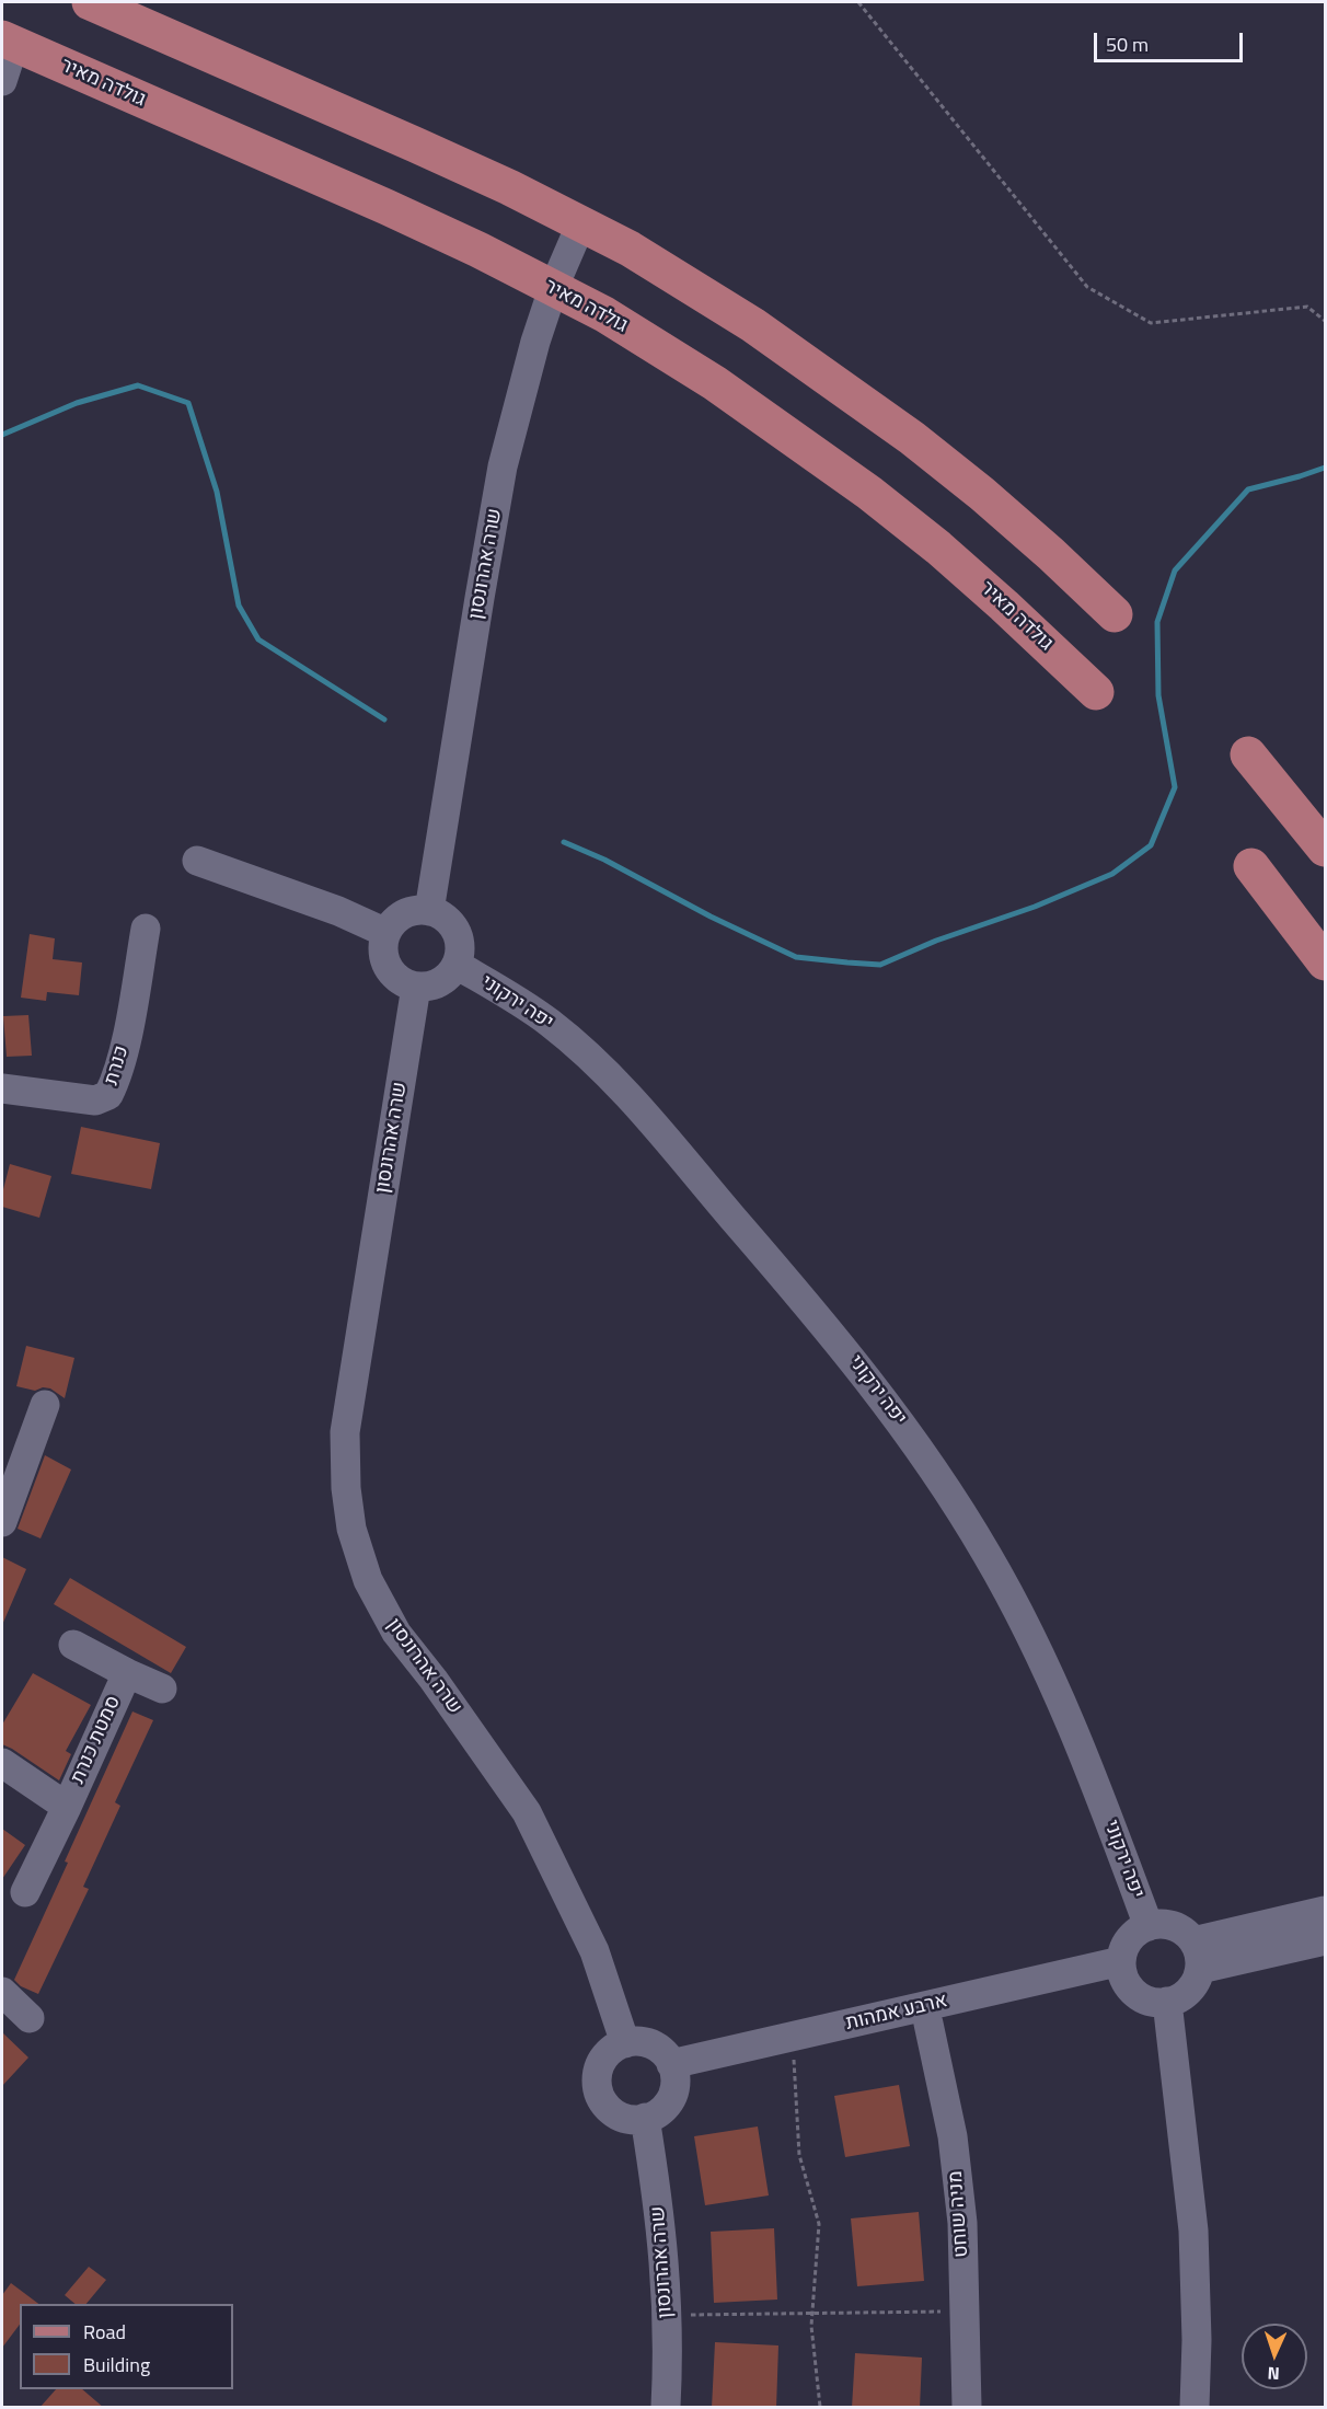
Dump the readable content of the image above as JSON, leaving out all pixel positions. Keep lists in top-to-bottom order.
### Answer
{
  "streets": {
    "main road": ["גולדה מאיר"],
    "street": [
      "שרה אהרונסון",
      "יפה ירקוני",
      "כנרת",
      "סמטת כנרת",
      "ארבע אמהות",
      "מניה שוחט"
    ]
  },
  "crossings": [
    ["גולדה מאיר", "שרה אהרונסון"],
    ["שרה אהרונסון", "יפה ירקוני"],
    ["שרה אהרונסון", "ארבע אמהות"],
    ["יפה ירקוני", "ארבע אמהות"],
    ["ארבע אמהות", "מניה שוחט"]
  ],
  "legend": ["Road", "Building"],
  "scale_bar": "50 m",
  "north": "bottom"
}
